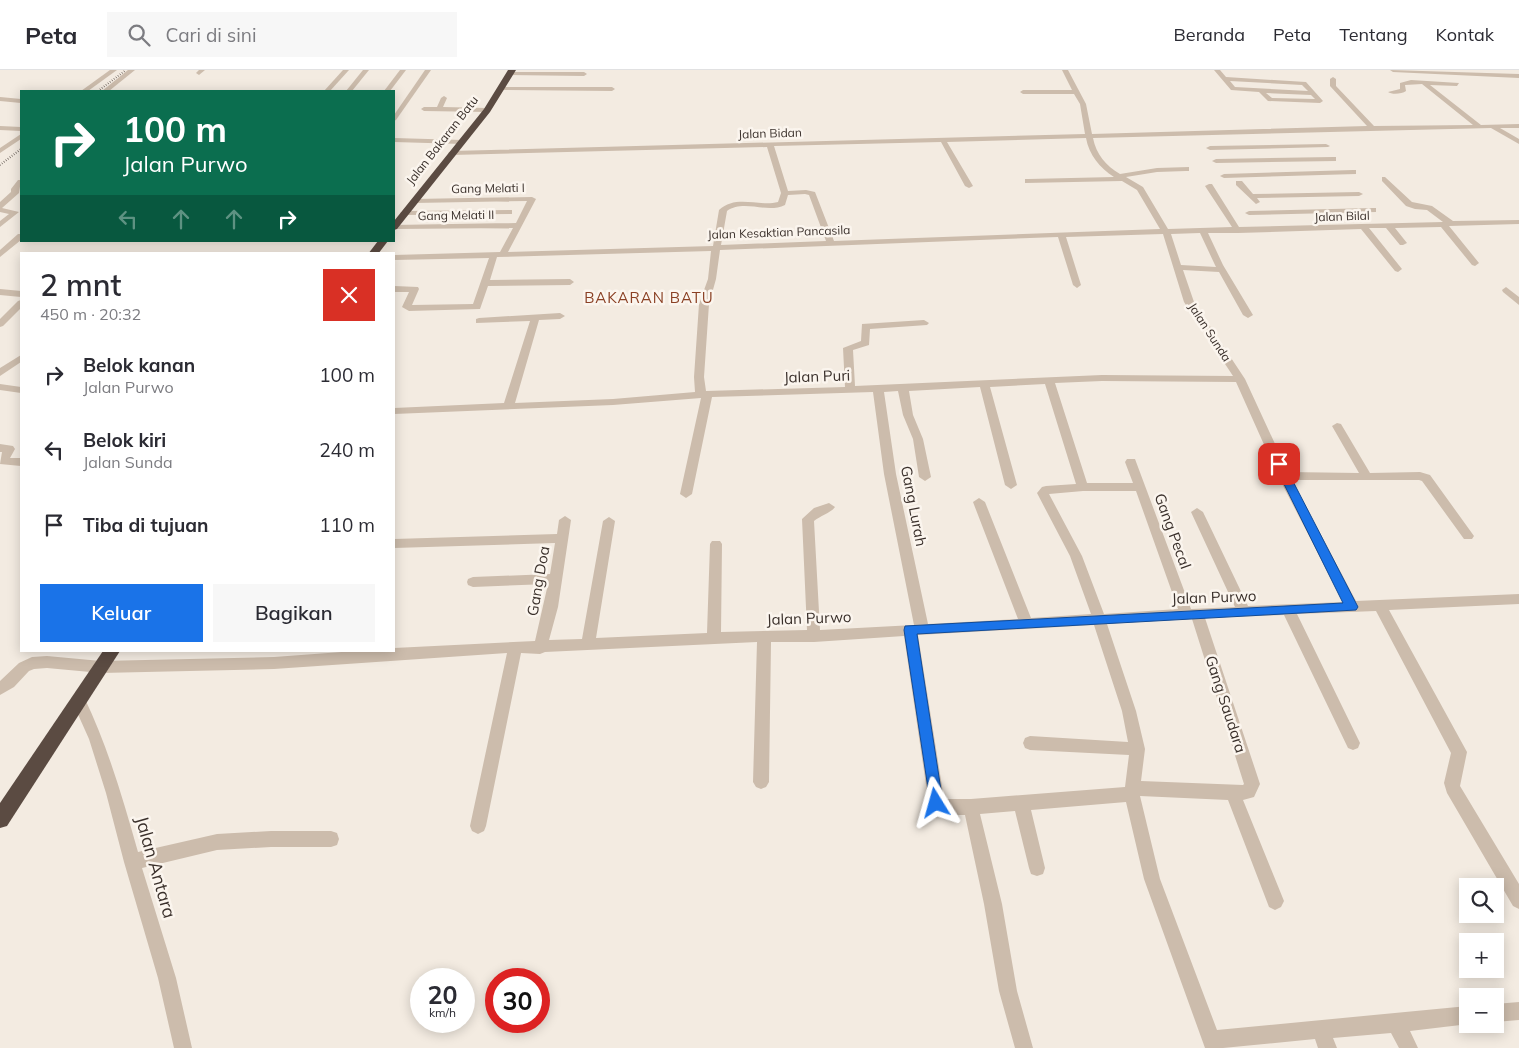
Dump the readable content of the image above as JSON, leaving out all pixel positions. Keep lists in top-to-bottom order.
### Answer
{
  "streets": {
    "highway": ["Jalan Bakaran Batu"],
    "street": [
      "Jalan Bidan",
      "Gang Melati I",
      "Gang Melati II",
      "Jalan Bilal",
      "Jalan Kesaktian Pancasila",
      "Jalan Sunda",
      "Jalan Puri",
      "Gang Lurah",
      "Gang Pecal",
      "Gang Doa",
      "Jalan Purwo",
      "Gang Saudara",
      "Jalan Antara"
    ]
  },
  "crossings": [
    ["Jalan Bidan", "Jalan Bakaran Batu"],
    ["Jalan Bidan", "Jalan Sunda"],
    ["Jalan Bakaran Batu", "Gang Melati I"],
    ["Jalan Bakaran Batu", "Gang Melati II"],
    ["Gang Melati I", "Gang Melati II"],
    ["Jalan Bilal", "Jalan Kesaktian Pancasila"],
    ["Jalan Bilal", "Jalan Sunda"],
    ["Jalan Kesaktian Pancasila", "Jalan Sunda"],
    ["Jalan Sunda", "Jalan Puri"],
    ["Jalan Sunda", "Jalan Purwo"],
    ["Jalan Puri", "Gang Lurah"],
    ["Gang Lurah", "Jalan Purwo"],
    ["Gang Pecal", "Jalan Purwo"],
    ["Gang Pecal", "Gang Saudara"],
    ["Gang Doa", "Jalan Purwo"],
    ["Jalan Purwo", "Gang Saudara"]
  ],
  "districts": ["BAKARAN BATU"],
  "page": {
    "header": "Peta",
    "search": "Cari di sini",
    "nav": [
      "Beranda",
      "Peta",
      "Tentang",
      "Kontak"
    ],
    "turn": ["100 m", "Jalan Purwo"],
    "heading": ["2 mnt", "450 m · 20:32"],
    "list": [
      {
        "name": "Belok kanan",
        "note": "Jalan Purwo",
        "value": "100 m"
      },
      {
        "name": "Belok kiri",
        "note": "Jalan Sunda",
        "value": "240 m"
      },
      {
        "name": "Tiba di tujuan",
        "value": "110 m"
      }
    ],
    "buttons": ["Keluar", "Bagikan"],
    "map_buttons": ["+", "−"],
    "speed": "20 km/h",
    "limit": "30"
  }
}
